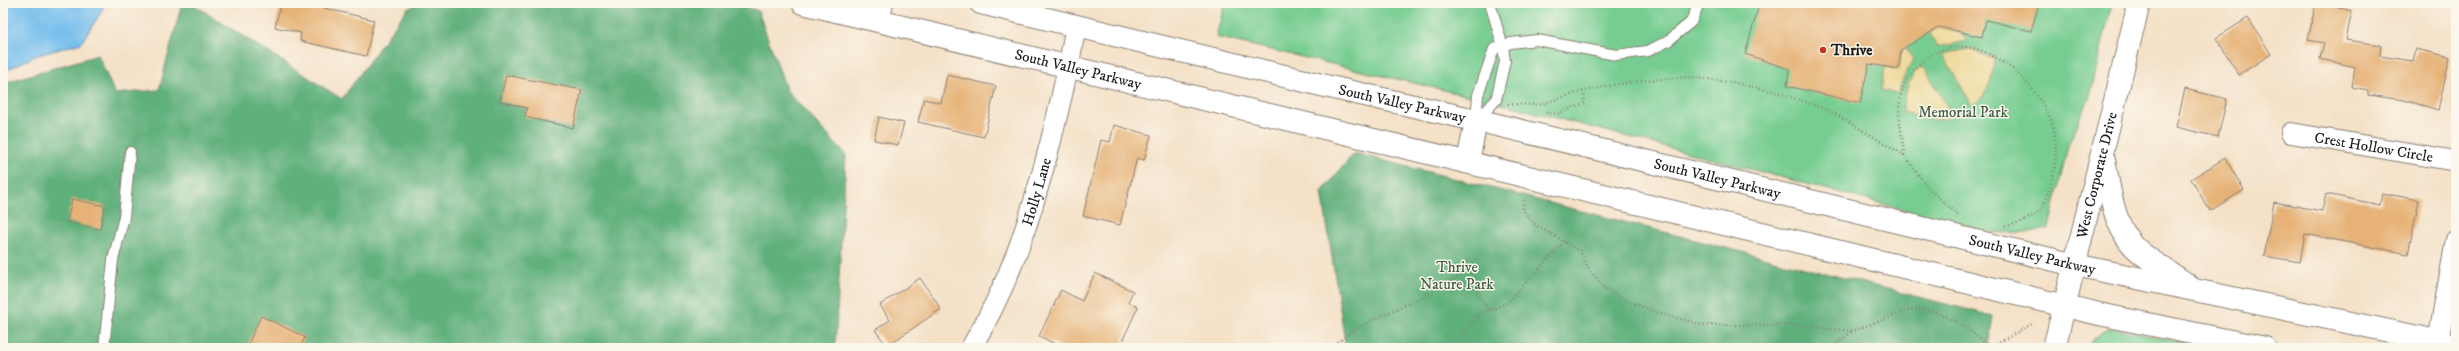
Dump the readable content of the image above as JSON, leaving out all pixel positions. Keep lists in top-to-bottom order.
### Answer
{
  "streets": {
    "main road": ["South Valley Parkway", "West Corporate Drive"],
    "street": ["Crest Hollow Circle", "Holly Lane"]
  },
  "crossings": [
    ["South Valley Parkway", "West Corporate Drive"],
    ["South Valley Parkway", "Holly Lane"]
  ],
  "parks": ["Memorial Park", "Thrive Nature Park"],
  "places": ["Thrive"]
}
